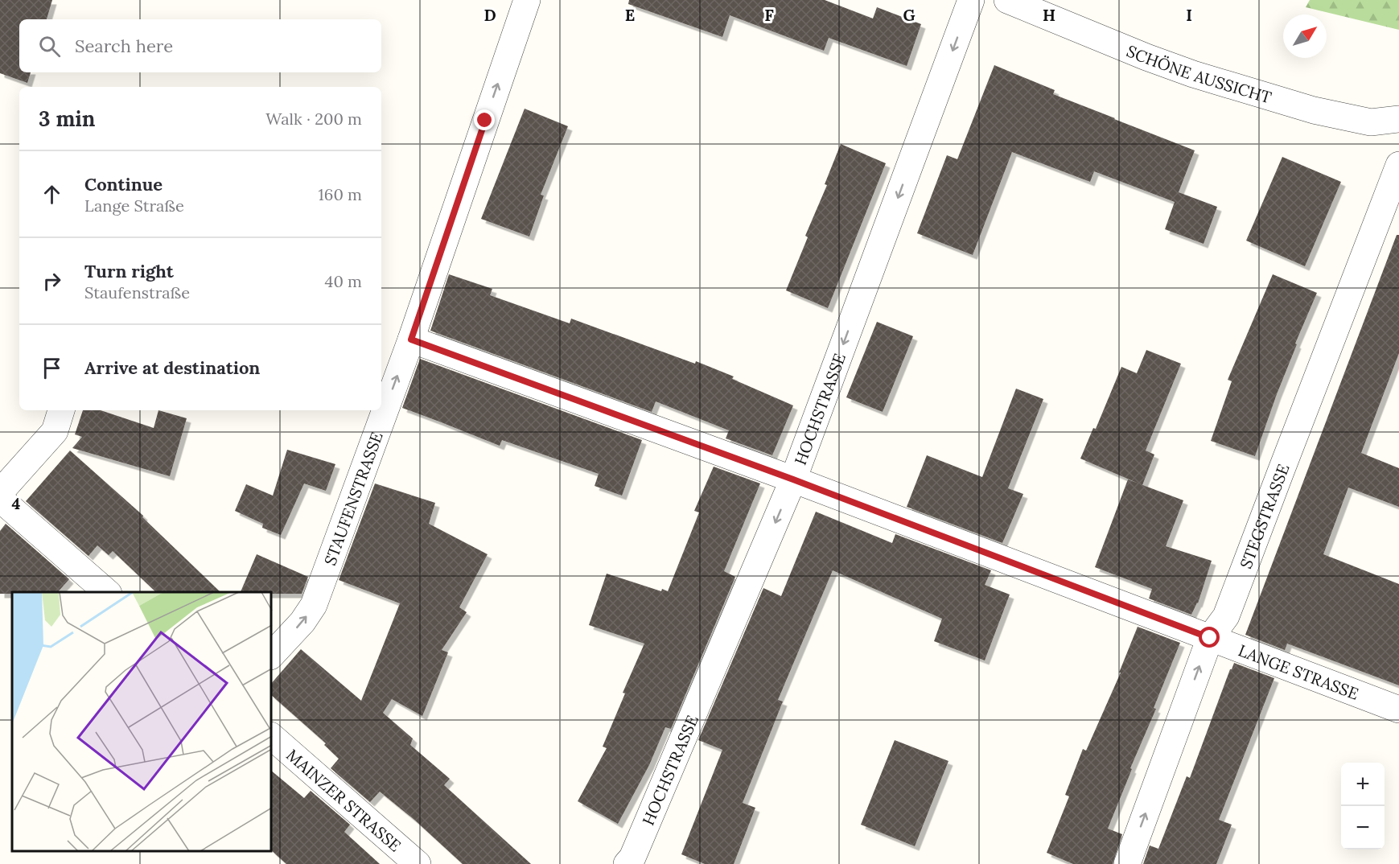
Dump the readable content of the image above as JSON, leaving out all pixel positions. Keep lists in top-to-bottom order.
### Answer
{
  "streets": {
    "street": [
      "SCHÖNE AUSSICHT",
      "HOCHSTRASSE",
      "STAUFENSTRASSE",
      "STEGSTRASSE",
      "LANGE STRASSE",
      "MAINZER STRASSE"
    ]
  },
  "crossings": [
    ["HOCHSTRASSE", "LANGE STRASSE"],
    ["STAUFENSTRASSE", "LANGE STRASSE"],
    ["STEGSTRASSE", "LANGE STRASSE"]
  ],
  "one_way": ["HOCHSTRASSE", "STAUFENSTRASSE"],
  "north": "top right",
  "page": {
    "search": "Search here",
    "heading": ["3 min", "Walk · 200 m"],
    "list": [
      ["Continue", "Lange Straße", "160 m"],
      ["Turn right", "Staufenstraße", "40 m"],
      "Arrive at destination"
    ],
    "map_buttons": ["+", "−"]
  },
  "grid": {
    "columns": [
      "D",
      "E",
      "F",
      "G",
      "H",
      "I"
    ],
    "rows": ["4"]
  }
}
